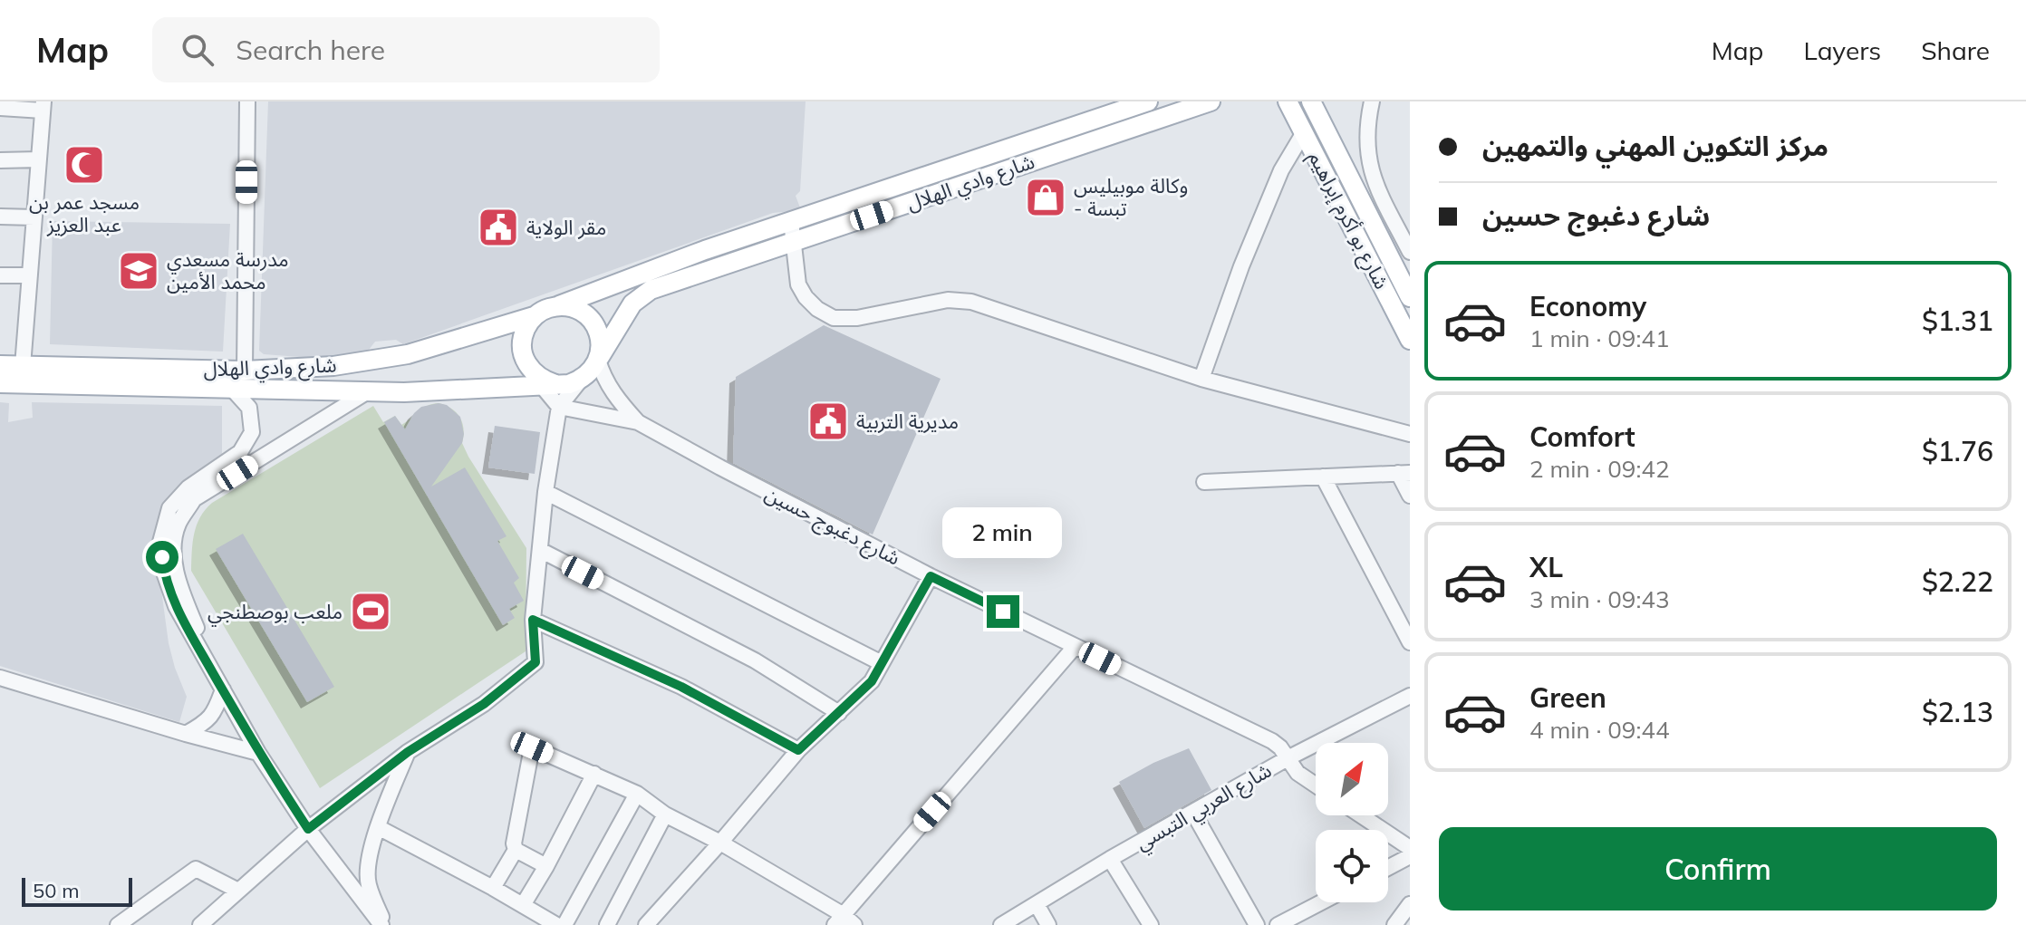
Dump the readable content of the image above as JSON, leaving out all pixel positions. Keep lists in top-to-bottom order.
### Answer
{
  "streets": {
    "main road": ["شارع وادي الهلال", "شارع بو أكرم إبراهيم"],
    "street": ["شارع دغبوج حسين", "شارع العربي التبسي"]
  },
  "crossings": [
    ["شارع دغبوج حسين", "شارع العربي التبسي"]
  ],
  "places": {
    "mosque": ["مسجد عمر بن عبد العزيز"],
    "shop": ["وكالة موبيليس - تبسة"],
    "public building": ["مقر الولاية", "مديرية التربية"],
    "school or university": ["مدرسة مسعدي محمد الأمين"],
    "sports": ["ملعب بوصطنجي"]
  },
  "scale_bar": "50 m",
  "north": "top right",
  "page": {
    "header": "Map",
    "search": "Search here",
    "nav": ["Map", "Layers", "Share"],
    "banner": ["مركز التكوين المهني والتمهين", "شارع دغبوج حسين"],
    "list": [
      {
        "name": "Economy",
        "note": "1 min · 09:41",
        "value": "$1.31"
      },
      {
        "name": "Comfort",
        "note": "2 min · 09:42",
        "value": "$1.76"
      },
      {
        "name": "XL",
        "note": "3 min · 09:43",
        "value": "$2.22"
      },
      {
        "name": "Green",
        "note": "4 min · 09:44",
        "value": "$2.13"
      }
    ],
    "bubble": "2 min",
    "buttons": "Confirm",
    "scale": "50 m"
  }
}
